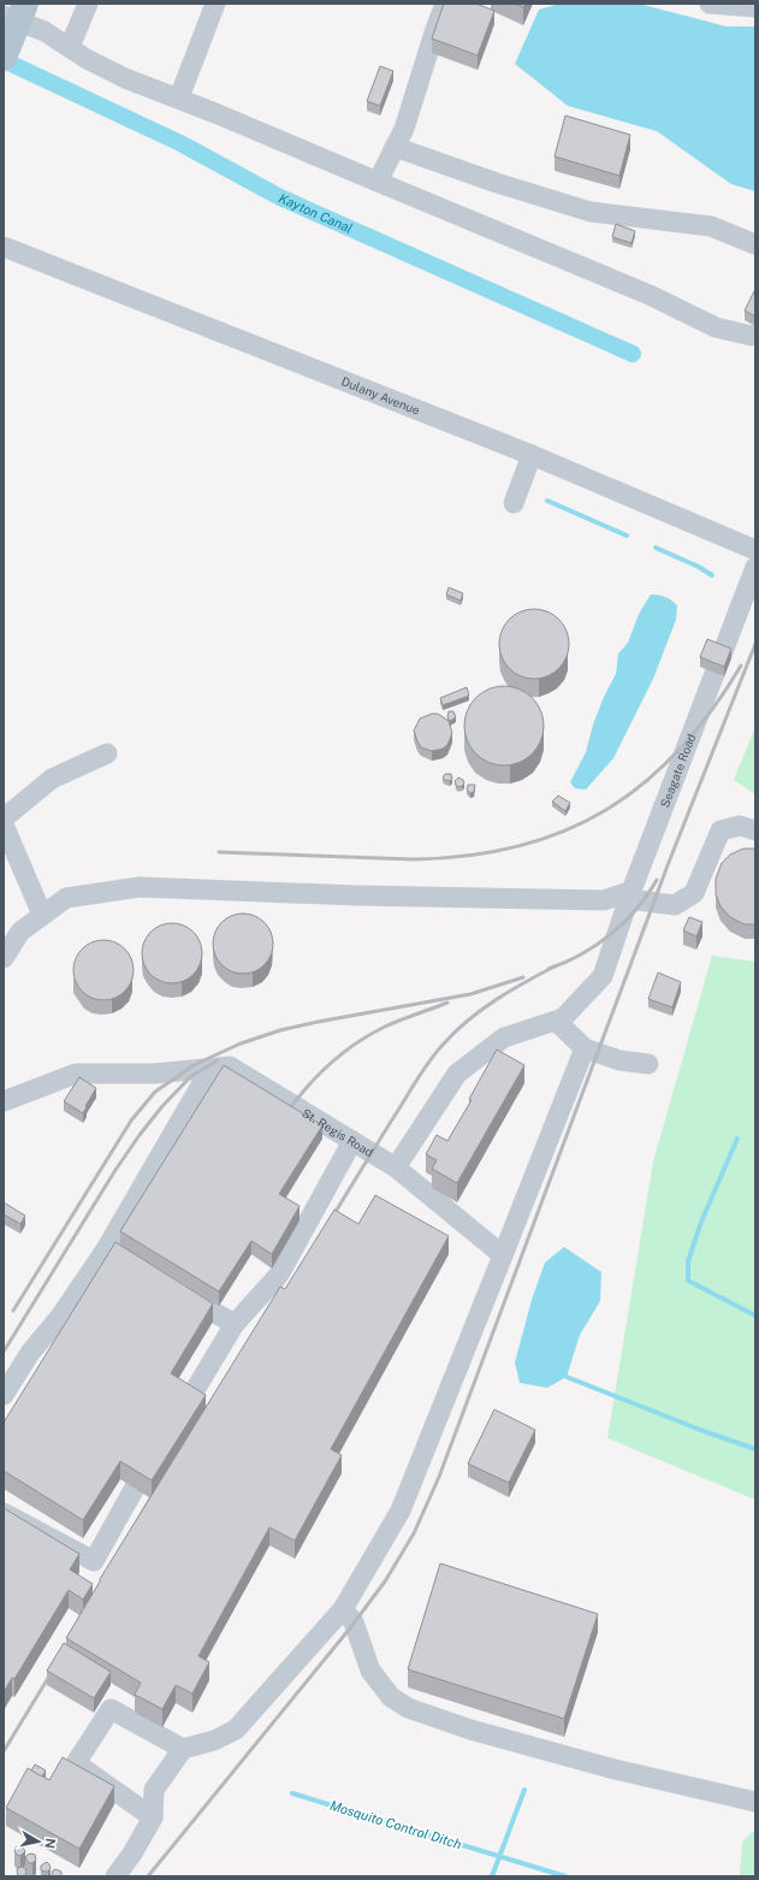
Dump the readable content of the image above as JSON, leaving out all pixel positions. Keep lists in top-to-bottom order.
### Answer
{
  "streets": {
    "street": ["Dulany Avenue", "Seagate Road", "St. Regis Road"]
  },
  "water": ["Kayton Canal", "Mosquito Control Ditch"],
  "north": "right"
}
